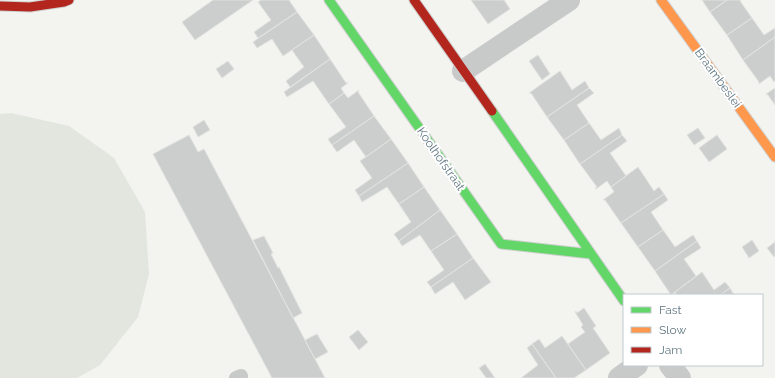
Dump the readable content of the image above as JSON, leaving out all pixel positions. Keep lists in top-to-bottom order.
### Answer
{
  "streets": {
    "street": ["Braambeslei", "Koolhofstraat"]
  },
  "legend": ["Fast", "Slow", "Jam"]
}
